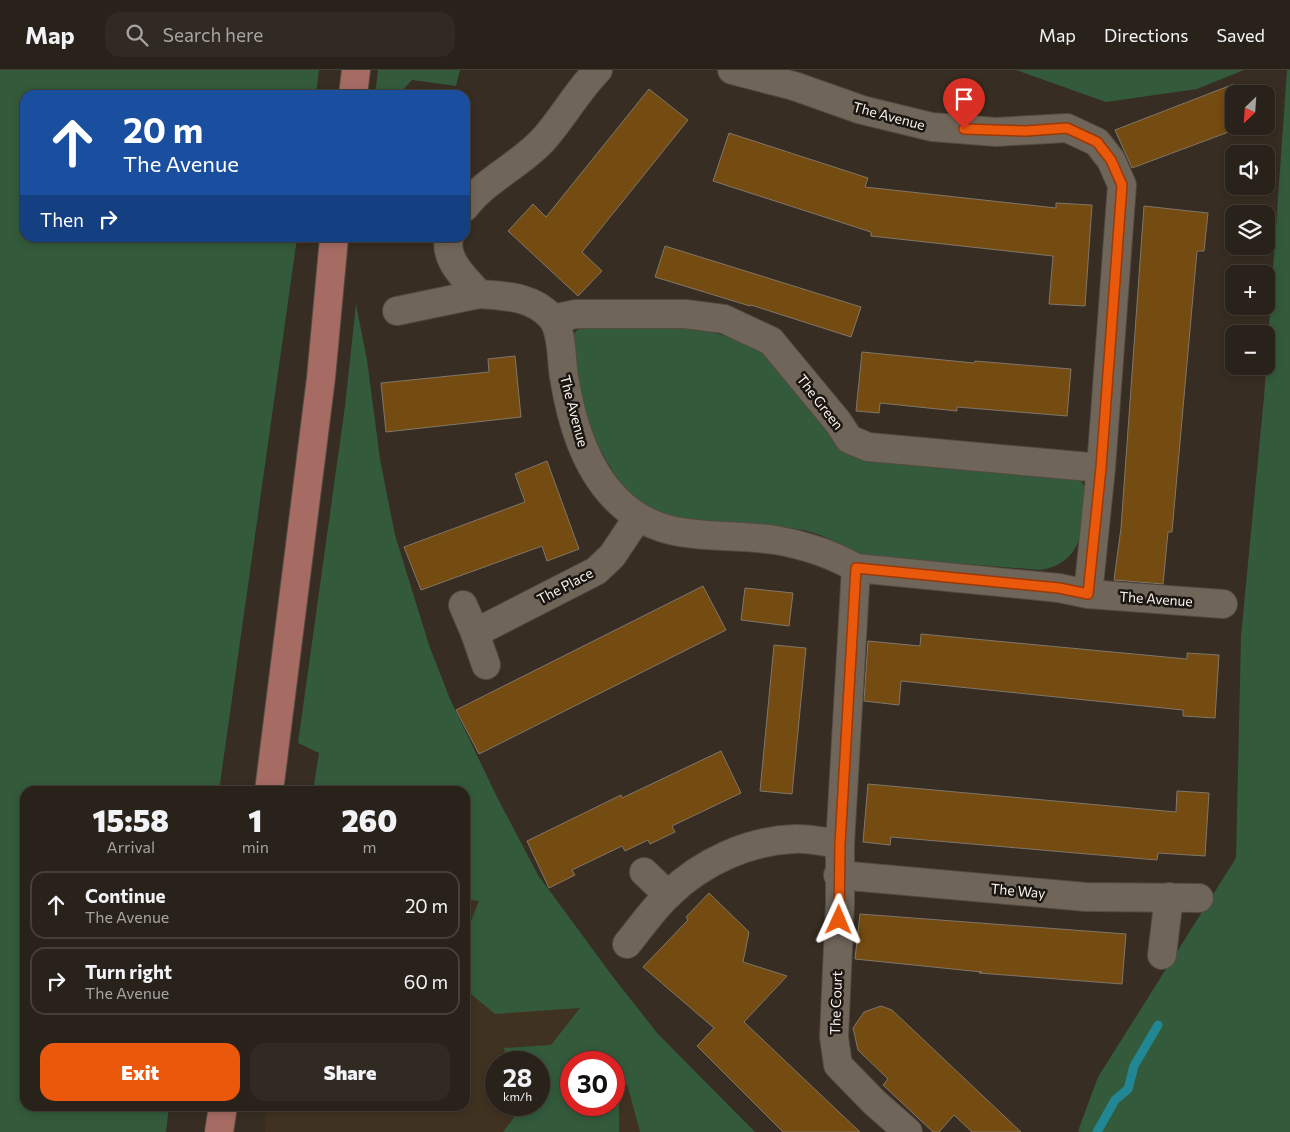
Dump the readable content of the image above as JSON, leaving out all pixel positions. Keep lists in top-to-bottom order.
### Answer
{
  "streets": {
    "street": [
      "The Avenue",
      "The Green",
      "The Place",
      "The Way",
      "The Court"
    ]
  },
  "crossings": [
    ["The Avenue", "The Green"],
    ["The Avenue", "The Place"],
    ["The Way", "The Court"]
  ],
  "north": "bottom left",
  "page": {
    "header": "Map",
    "search": "Search here",
    "nav": ["Map", "Directions", "Saved"],
    "map_buttons": ["+", "−"],
    "turn": ["20 m", "The Avenue"],
    "then": "Then",
    "eta": [
      "15:58",
      "Arrival",
      "1",
      "min",
      "260",
      "m"
    ],
    "list": [
      {
        "name": "Continue",
        "note": "The Avenue",
        "value": "20 m"
      },
      {
        "name": "Turn right",
        "note": "The Avenue",
        "value": "60 m"
      }
    ],
    "buttons": ["Exit", "Share"],
    "speed": "28 km/h",
    "limit": "30"
  }
}
